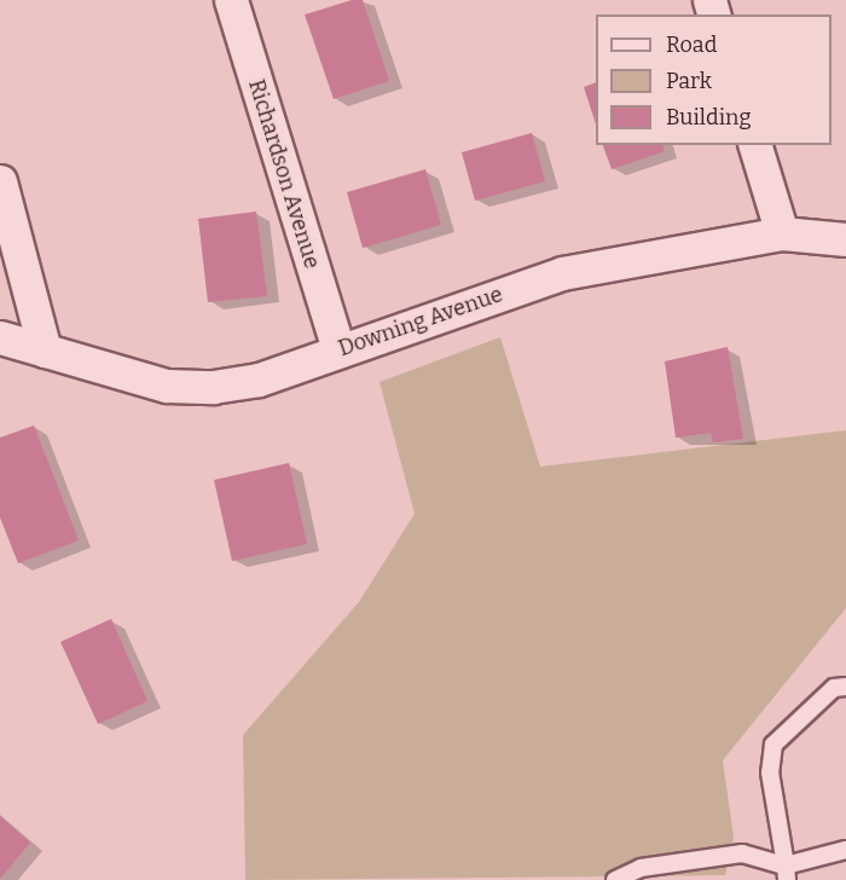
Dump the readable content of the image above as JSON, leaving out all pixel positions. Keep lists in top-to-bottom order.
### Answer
{
  "streets": {
    "street": ["Richardson Avenue", "Downing Avenue"]
  },
  "crossings": [
    ["Richardson Avenue", "Downing Avenue"]
  ],
  "legend": ["Road", "Park", "Building"]
}
